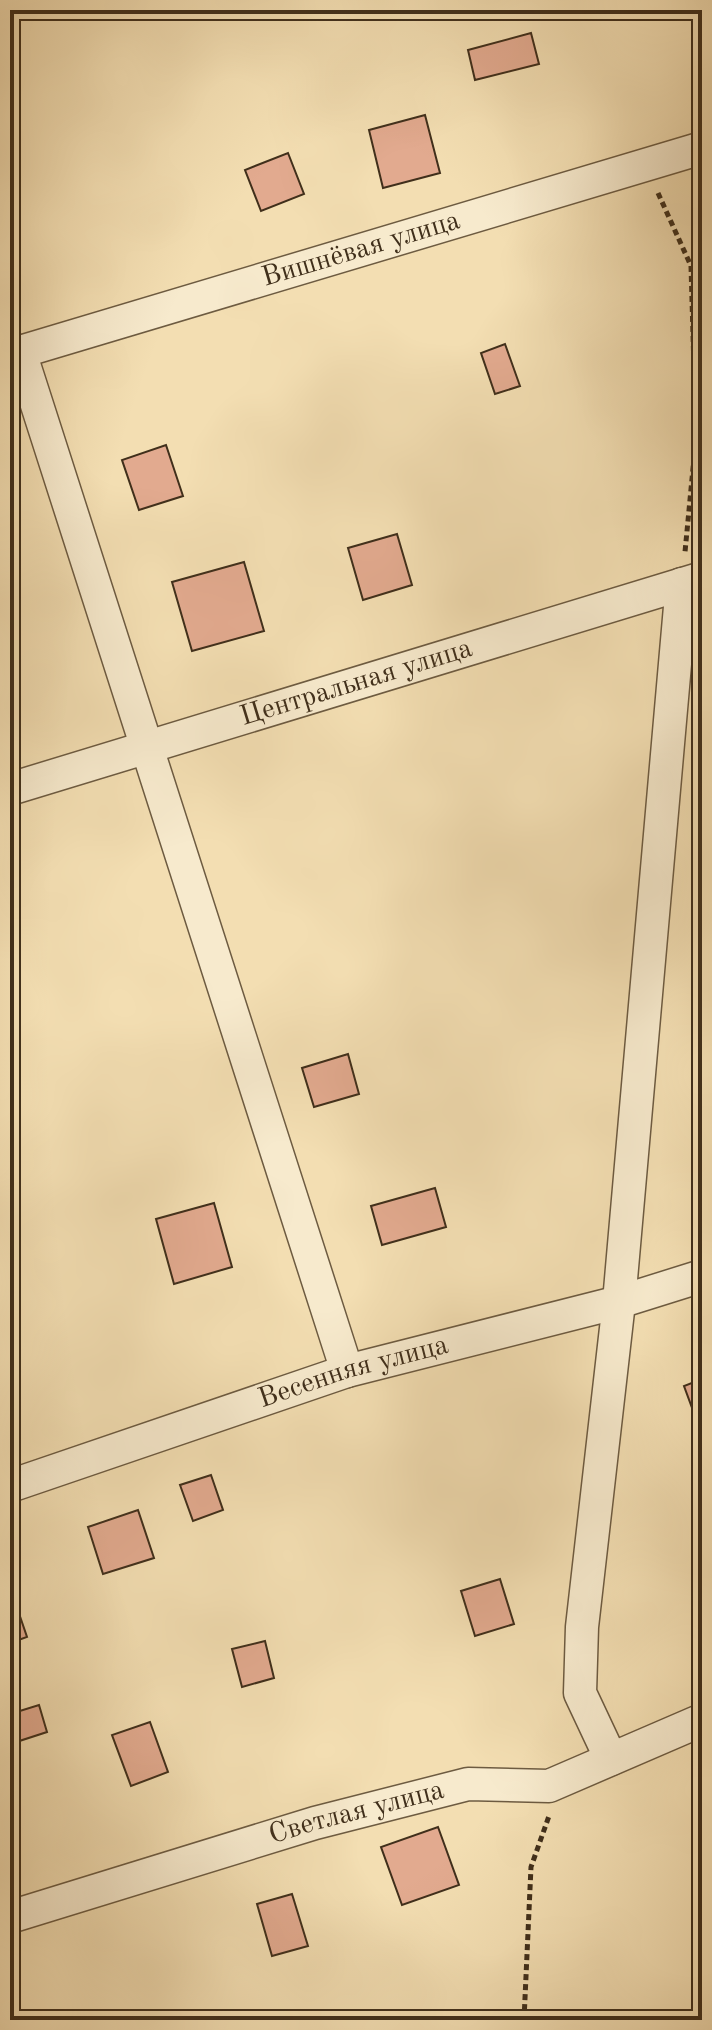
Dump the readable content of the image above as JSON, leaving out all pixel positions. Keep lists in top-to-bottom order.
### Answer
{
  "streets": {
    "street": [
      "Вишнёвая улица",
      "Центральная улица",
      "Весенняя улица",
      "Светлая улица"
    ]
  }
}
